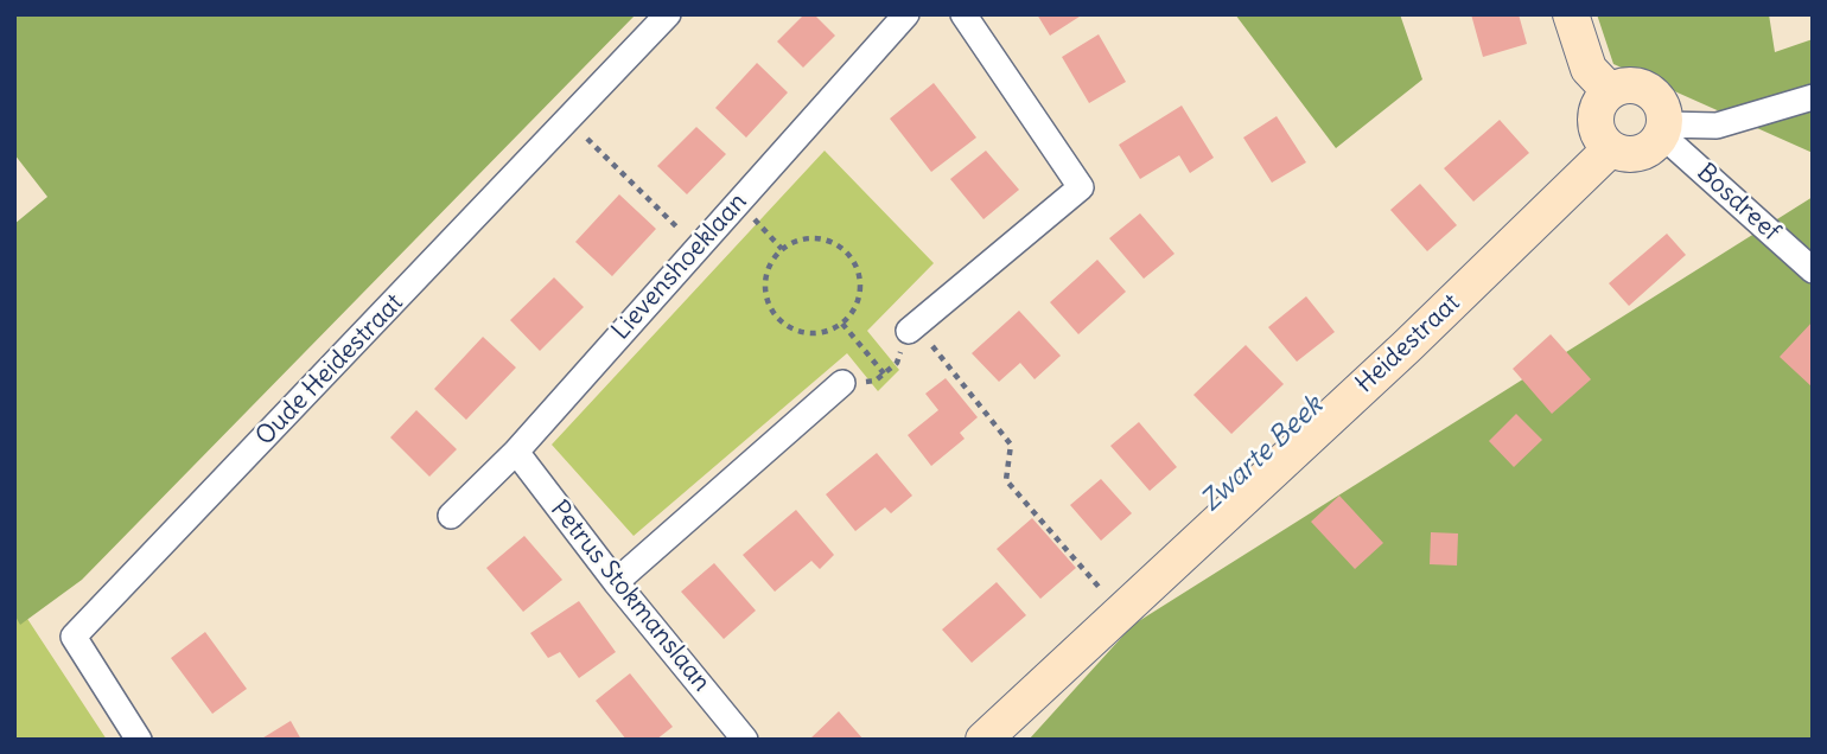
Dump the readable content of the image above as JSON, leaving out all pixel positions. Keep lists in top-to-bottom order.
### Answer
{
  "streets": {
    "street": [
      "Bosdreef",
      "Lievenshoeklaan",
      "Heidestraat",
      "Oude Heidestraat",
      "Petrus Stokmanslaan"
    ]
  },
  "crossings": [
    ["Bosdreef", "Heidestraat"],
    ["Lievenshoeklaan", "Petrus Stokmanslaan"]
  ],
  "water": ["Zwarte Beek"]
}
